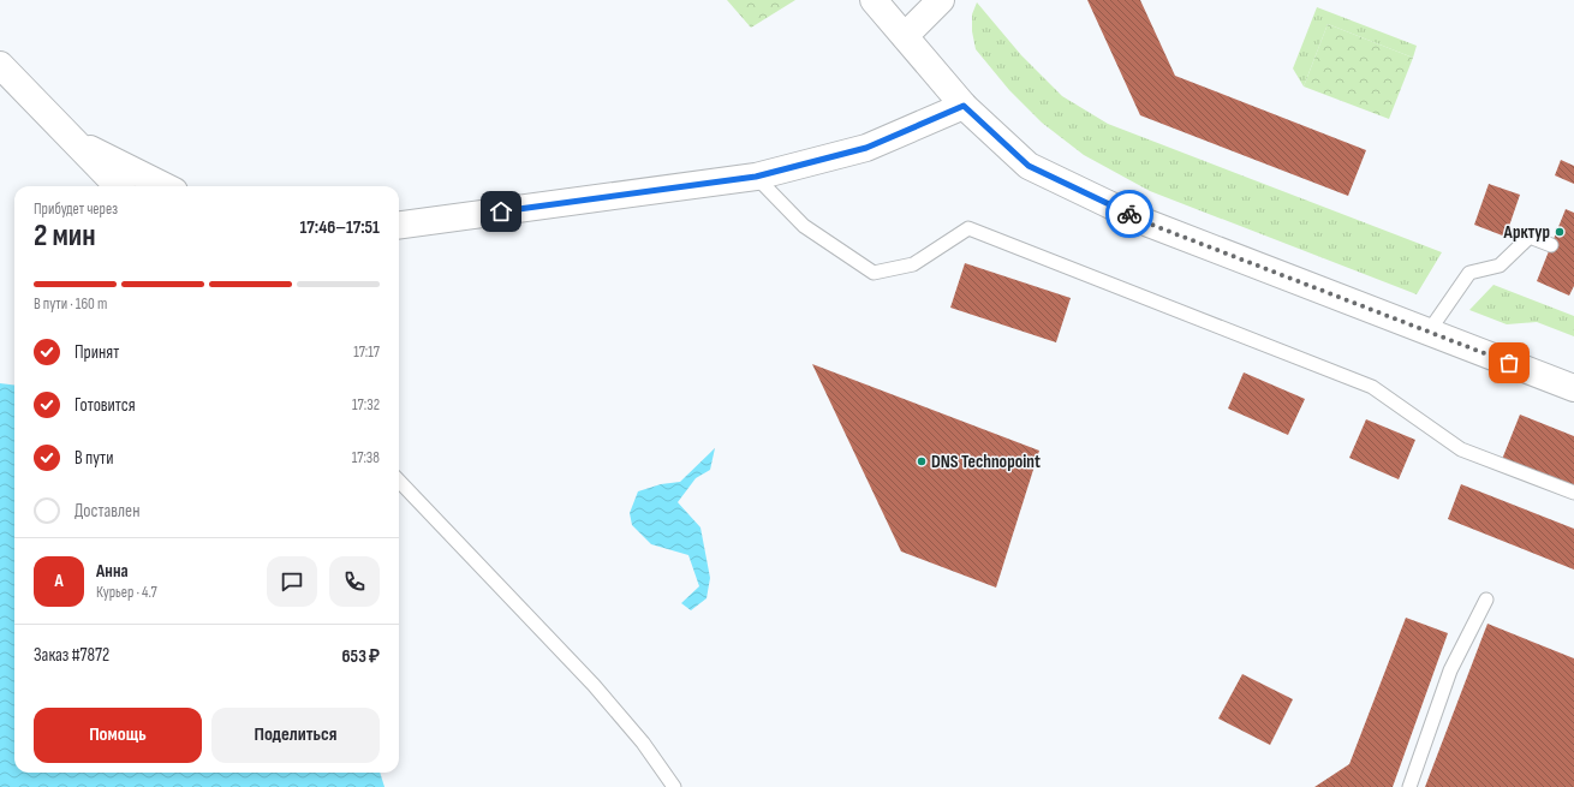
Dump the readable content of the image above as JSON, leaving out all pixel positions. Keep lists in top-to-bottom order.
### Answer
{
  "places": ["Арктур", "DNS Technopoint"],
  "page": {
    "heading": ["2 мин", "Прибудет через", "17:46–17:51"],
    "panel": [
      "Анна",
      "Курьер · 4.7",
      "Заказ #7872",
      "653 ₽"
    ],
    "bar": "В пути · 160 m",
    "list": [
      ["Принят", "17:17"],
      ["Готовится", "17:32"],
      ["В пути", "17:38"],
      "Доставлен"
    ],
    "round": "А",
    "buttons": ["Помощь", "Поделиться"]
  }
}
